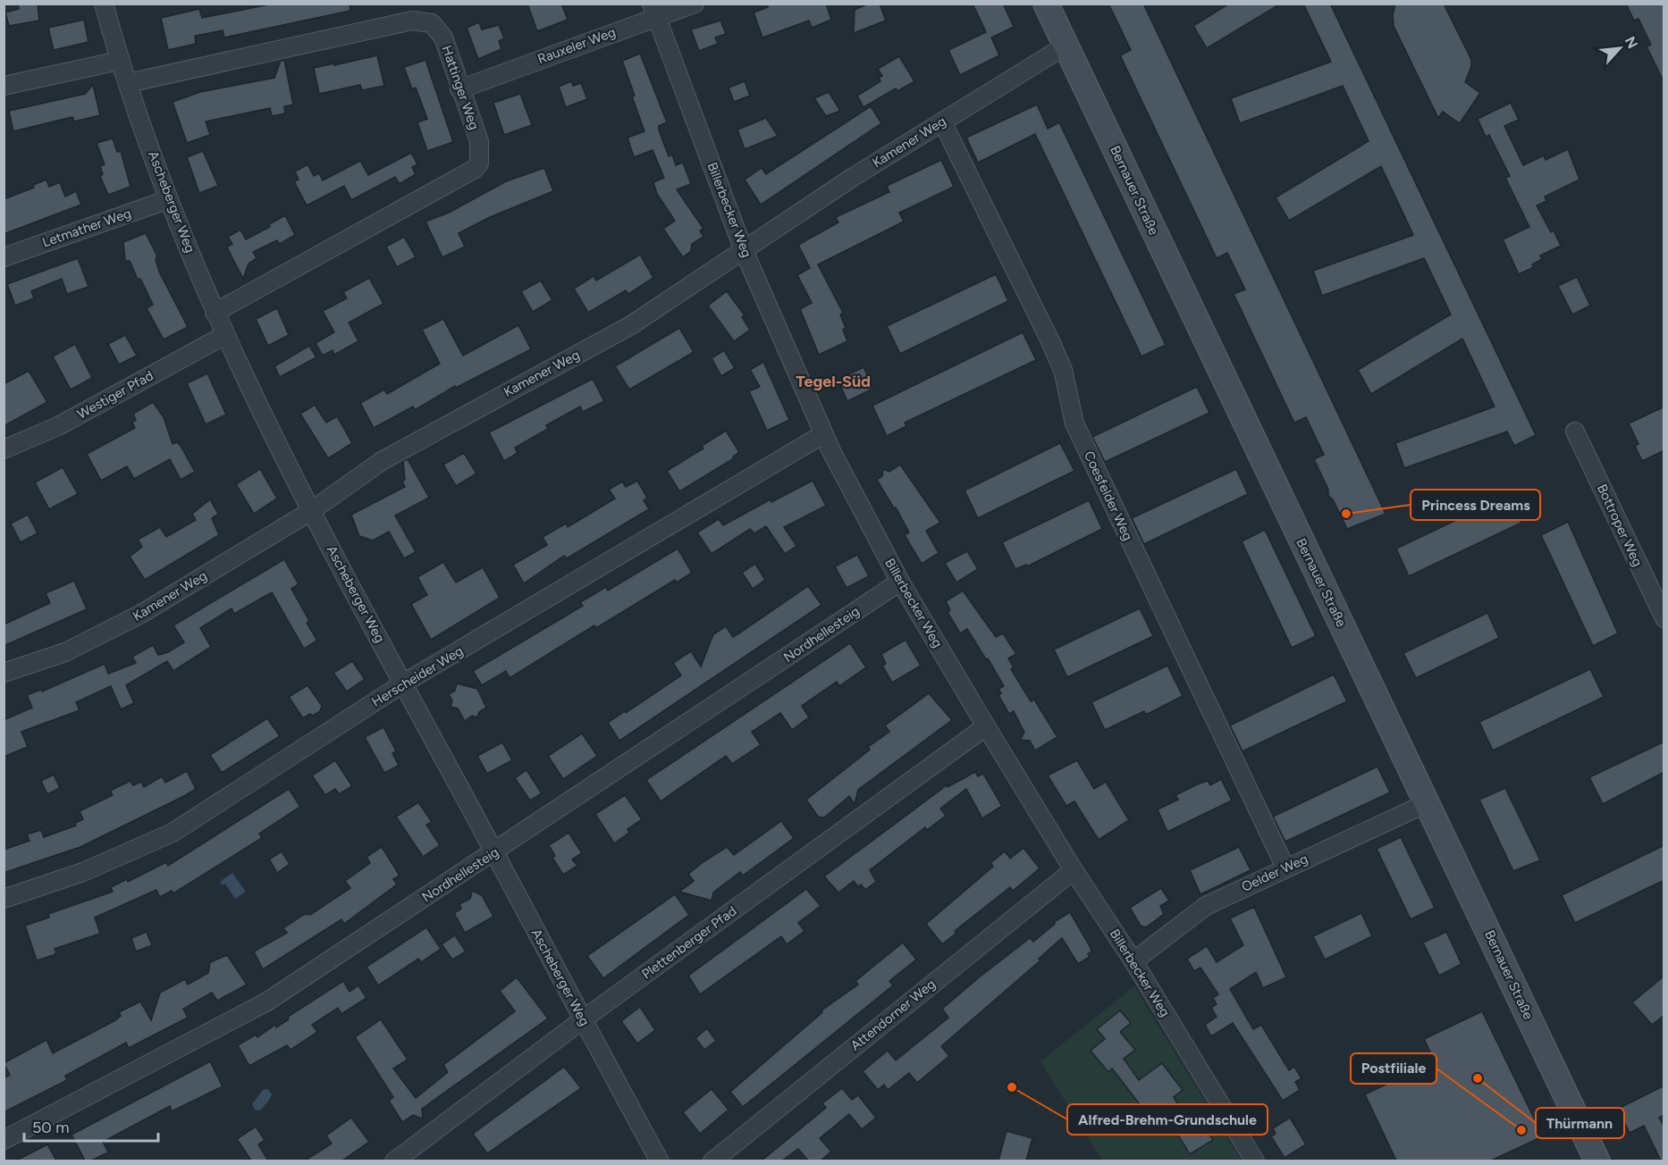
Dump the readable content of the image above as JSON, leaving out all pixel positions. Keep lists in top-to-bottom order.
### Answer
{
  "streets": {
    "main road": ["Bernauer Straße"],
    "street": [
      "Rauxeler Weg",
      "Hattinger Weg",
      "Kamener Weg",
      "Ascheberger Weg",
      "Billerbecker Weg",
      "Letmather Weg",
      "Westiger Pfad",
      "Coesfelder Weg",
      "Bottroper Weg",
      "Nordhellesteig",
      "Herscheider Weg",
      "Oelder Weg",
      "Plettenberger Pfad",
      "Attendorner Weg"
    ]
  },
  "crossings": [
    ["Rauxeler Weg", "Hattinger Weg"],
    ["Rauxeler Weg", "Billerbecker Weg"],
    ["Hattinger Weg", "Ascheberger Weg"],
    ["Kamener Weg", "Bernauer Straße"],
    ["Kamener Weg", "Ascheberger Weg"],
    ["Kamener Weg", "Billerbecker Weg"],
    ["Kamener Weg", "Coesfelder Weg"],
    ["Bernauer Straße", "Oelder Weg"],
    ["Ascheberger Weg", "Letmather Weg"],
    ["Ascheberger Weg", "Westiger Pfad"],
    ["Ascheberger Weg", "Nordhellesteig"],
    ["Ascheberger Weg", "Herscheider Weg"],
    ["Ascheberger Weg", "Plettenberger Pfad"],
    ["Billerbecker Weg", "Nordhellesteig"],
    ["Billerbecker Weg", "Herscheider Weg"],
    ["Billerbecker Weg", "Oelder Weg"],
    ["Billerbecker Weg", "Plettenberger Pfad"],
    ["Billerbecker Weg", "Attendorner Weg"],
    ["Coesfelder Weg", "Oelder Weg"]
  ],
  "districts": ["Tegel-Süd"],
  "places": [
    "Princess Dreams",
    "Thürmann",
    "Alfred-Brehm-Grundschule",
    "Postfiliale"
  ],
  "scale_bar": "50 m",
  "north": "top right"
}
